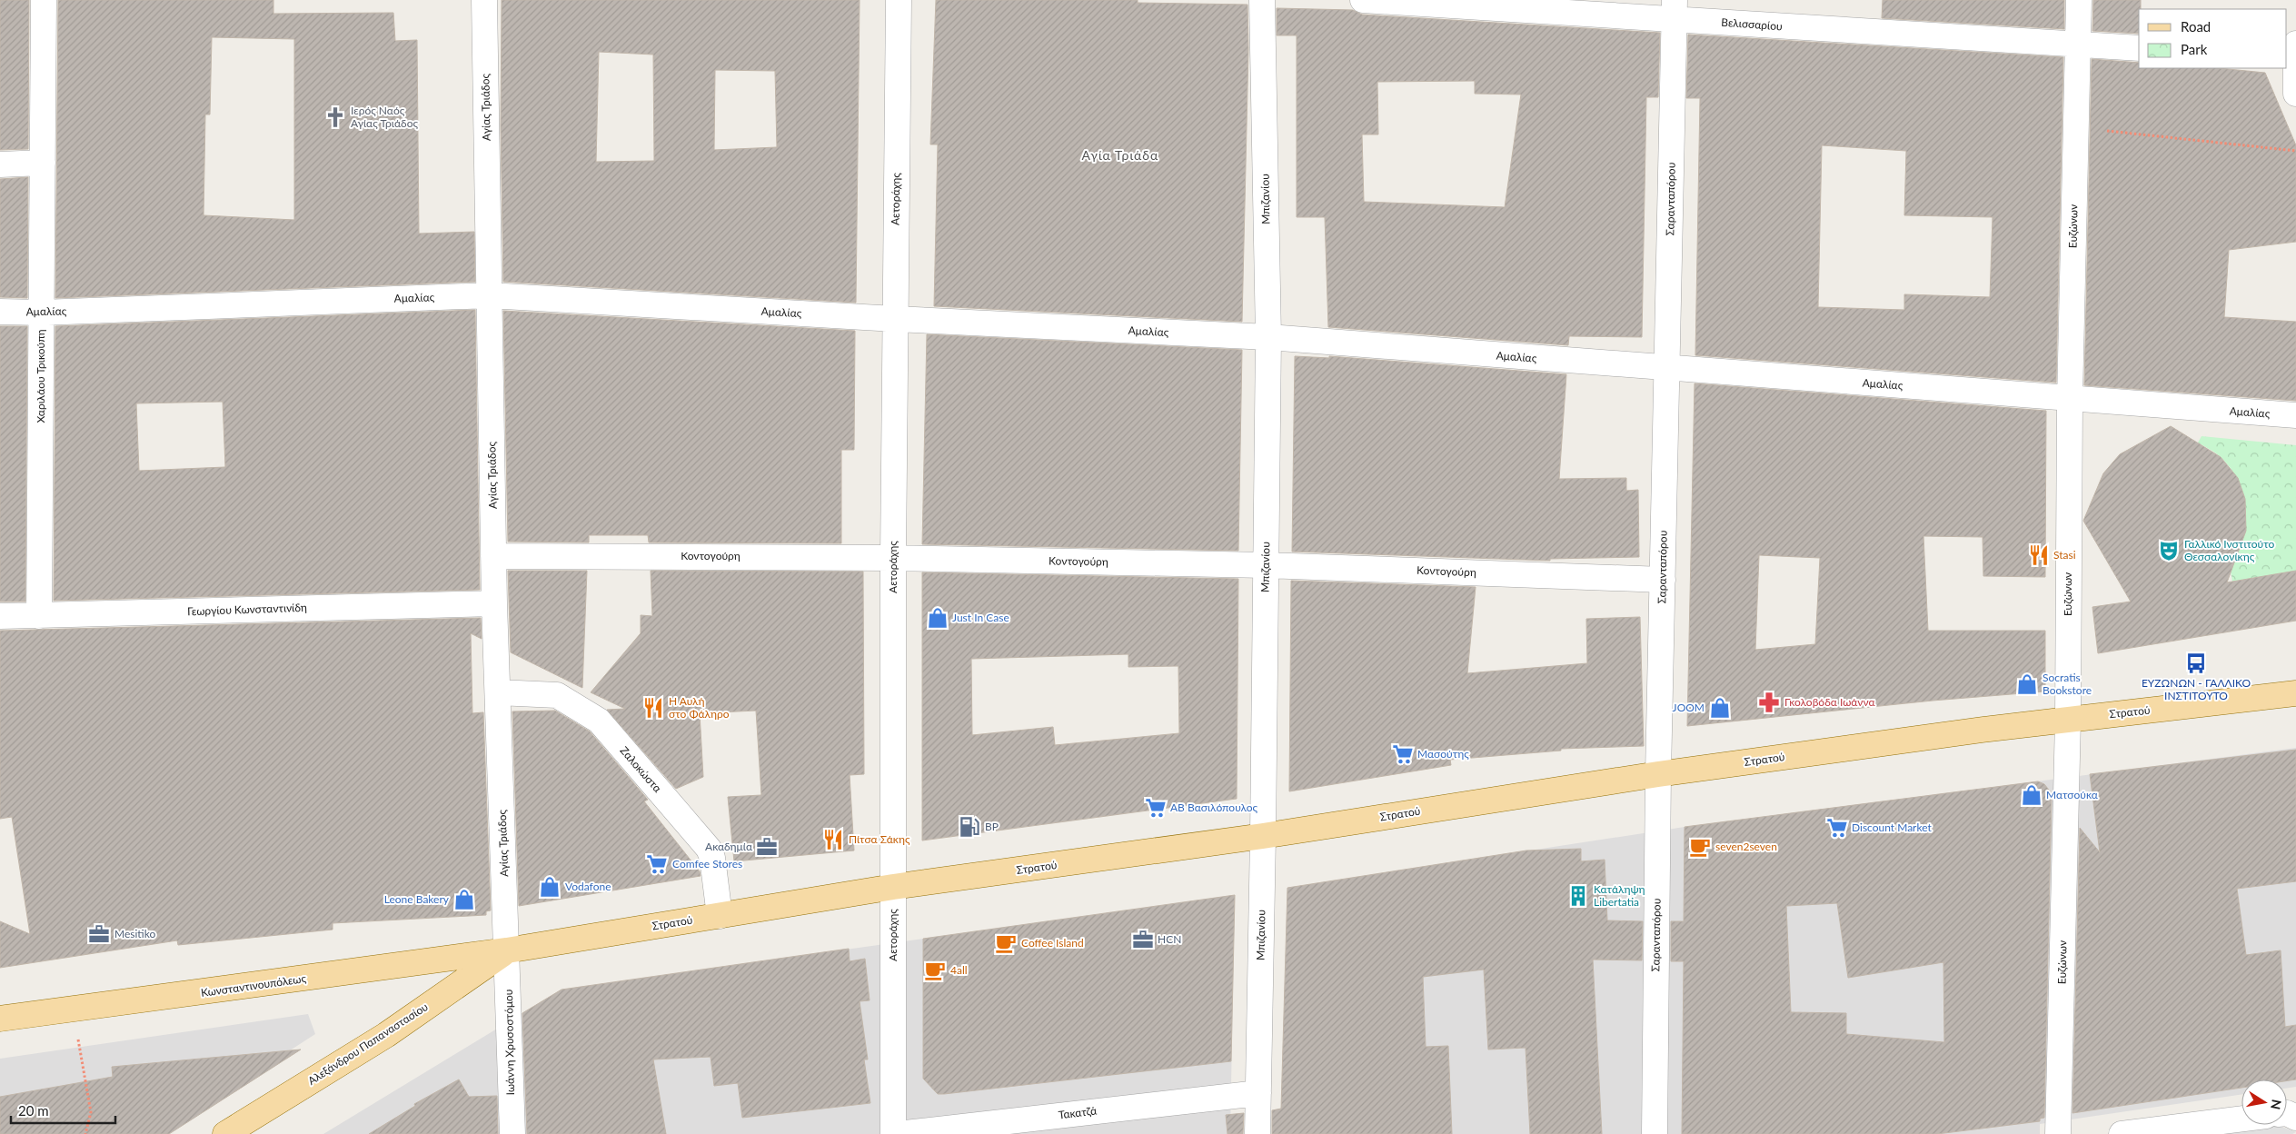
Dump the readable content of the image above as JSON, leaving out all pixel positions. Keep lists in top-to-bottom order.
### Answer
{
  "streets": {
    "main road": ["Στρατού", "Κωνσταντινουπόλεως", "Αλεξάνδρου Παπαναστασίου"],
    "street": [
      "Βελισσαρίου",
      "Αγίας Τριάδος",
      "Αετοράχης",
      "Μπιζανίου",
      "Σαρανταπόρου",
      "Ευζώνων",
      "Αμαλίας",
      "Χαριλάου Τρικούπη",
      "Κοντογούρη",
      "Γεωργίου Κωνσταντινίδη",
      "Ζαλοκώστα",
      "Ιωάννη Χρυσοστόμου",
      "Τακατζά"
    ]
  },
  "crossings": [
    ["Βελισσαρίου", "Σαρανταπόρου"],
    ["Βελισσαρίου", "Ευζώνων"],
    ["Αγίας Τριάδος", "Αμαλίας"],
    ["Αγίας Τριάδος", "Κοντογούρη"],
    ["Αγίας Τριάδος", "Γεωργίου Κωνσταντινίδη"],
    ["Αγίας Τριάδος", "Στρατού"],
    ["Αγίας Τριάδος", "Ζαλοκώστα"],
    ["Αγίας Τριάδος", "Κωνσταντινουπόλεως"],
    ["Αγίας Τριάδος", "Ιωάννη Χρυσοστόμου"],
    ["Αγίας Τριάδος", "Αλεξάνδρου Παπαναστασίου"],
    ["Αετοράχης", "Αμαλίας"],
    ["Αετοράχης", "Κοντογούρη"],
    ["Αετοράχης", "Στρατού"],
    ["Αετοράχης", "Τακατζά"],
    ["Μπιζανίου", "Αμαλίας"],
    ["Μπιζανίου", "Κοντογούρη"],
    ["Μπιζανίου", "Στρατού"],
    ["Μπιζανίου", "Τακατζά"],
    ["Σαρανταπόρου", "Αμαλίας"],
    ["Σαρανταπόρου", "Κοντογούρη"],
    ["Σαρανταπόρου", "Στρατού"],
    ["Ευζώνων", "Αμαλίας"],
    ["Ευζώνων", "Στρατού"],
    ["Αμαλίας", "Χαριλάου Τρικούπη"],
    ["Χαριλάου Τρικούπη", "Γεωργίου Κωνσταντινίδη"],
    ["Στρατού", "Ζαλοκώστα"],
    ["Στρατού", "Κωνσταντινουπόλεως"],
    ["Στρατού", "Ιωάννη Χρυσοστόμου"],
    ["Στρατού", "Αλεξάνδρου Παπαναστασίου"],
    ["Κωνσταντινουπόλεως", "Ιωάννη Χρυσοστόμου"],
    ["Κωνσταντινουπόλεως", "Αλεξάνδρου Παπαναστασίου"],
    ["Ιωάννη Χρυσοστόμου", "Αλεξάνδρου Παπαναστασίου"]
  ],
  "districts": ["Αγία Τριάδα"],
  "places": {
    "church": ["Ιερός Ναός Αγίας Τριάδος"],
    "theatre": ["Γαλλικό Ινστιτούτο Θεσσαλονίκης"],
    "restaurant": ["Stasi", "Η Αυλή στο Φάληρο", "Πίτσα Σάκης"],
    "shop": [
      "Just In Case",
      "Socratis Bookstore",
      "JOOM",
      "Ματσούκα",
      "Vodafone",
      "Leone Bakery"
    ],
    "bus stop": ["ΕΥΖΩΝΩΝ - ΓΑΛΛΙΚΟ ΙΝΣΤΙΤΟΥΤΟ"],
    "pharmacy": ["Γκολοβόδα Ιωάννα"],
    "supermarket": [
      "Μασούτης",
      "ΑΒ Βασιλόπουλος",
      "Discount Market",
      "Comfee Stores"
    ],
    "fuel station": ["BP"],
    "office": ["Ακαδημία", "Mesitiko", "HCN"],
    "cafe": ["seven2seven", "Coffee Island", "4all"],
    "building": ["Κατάληψη Libertatia"]
  },
  "legend": ["Road", "Park"],
  "scale_bar": "20 m",
  "north": "right"
}
